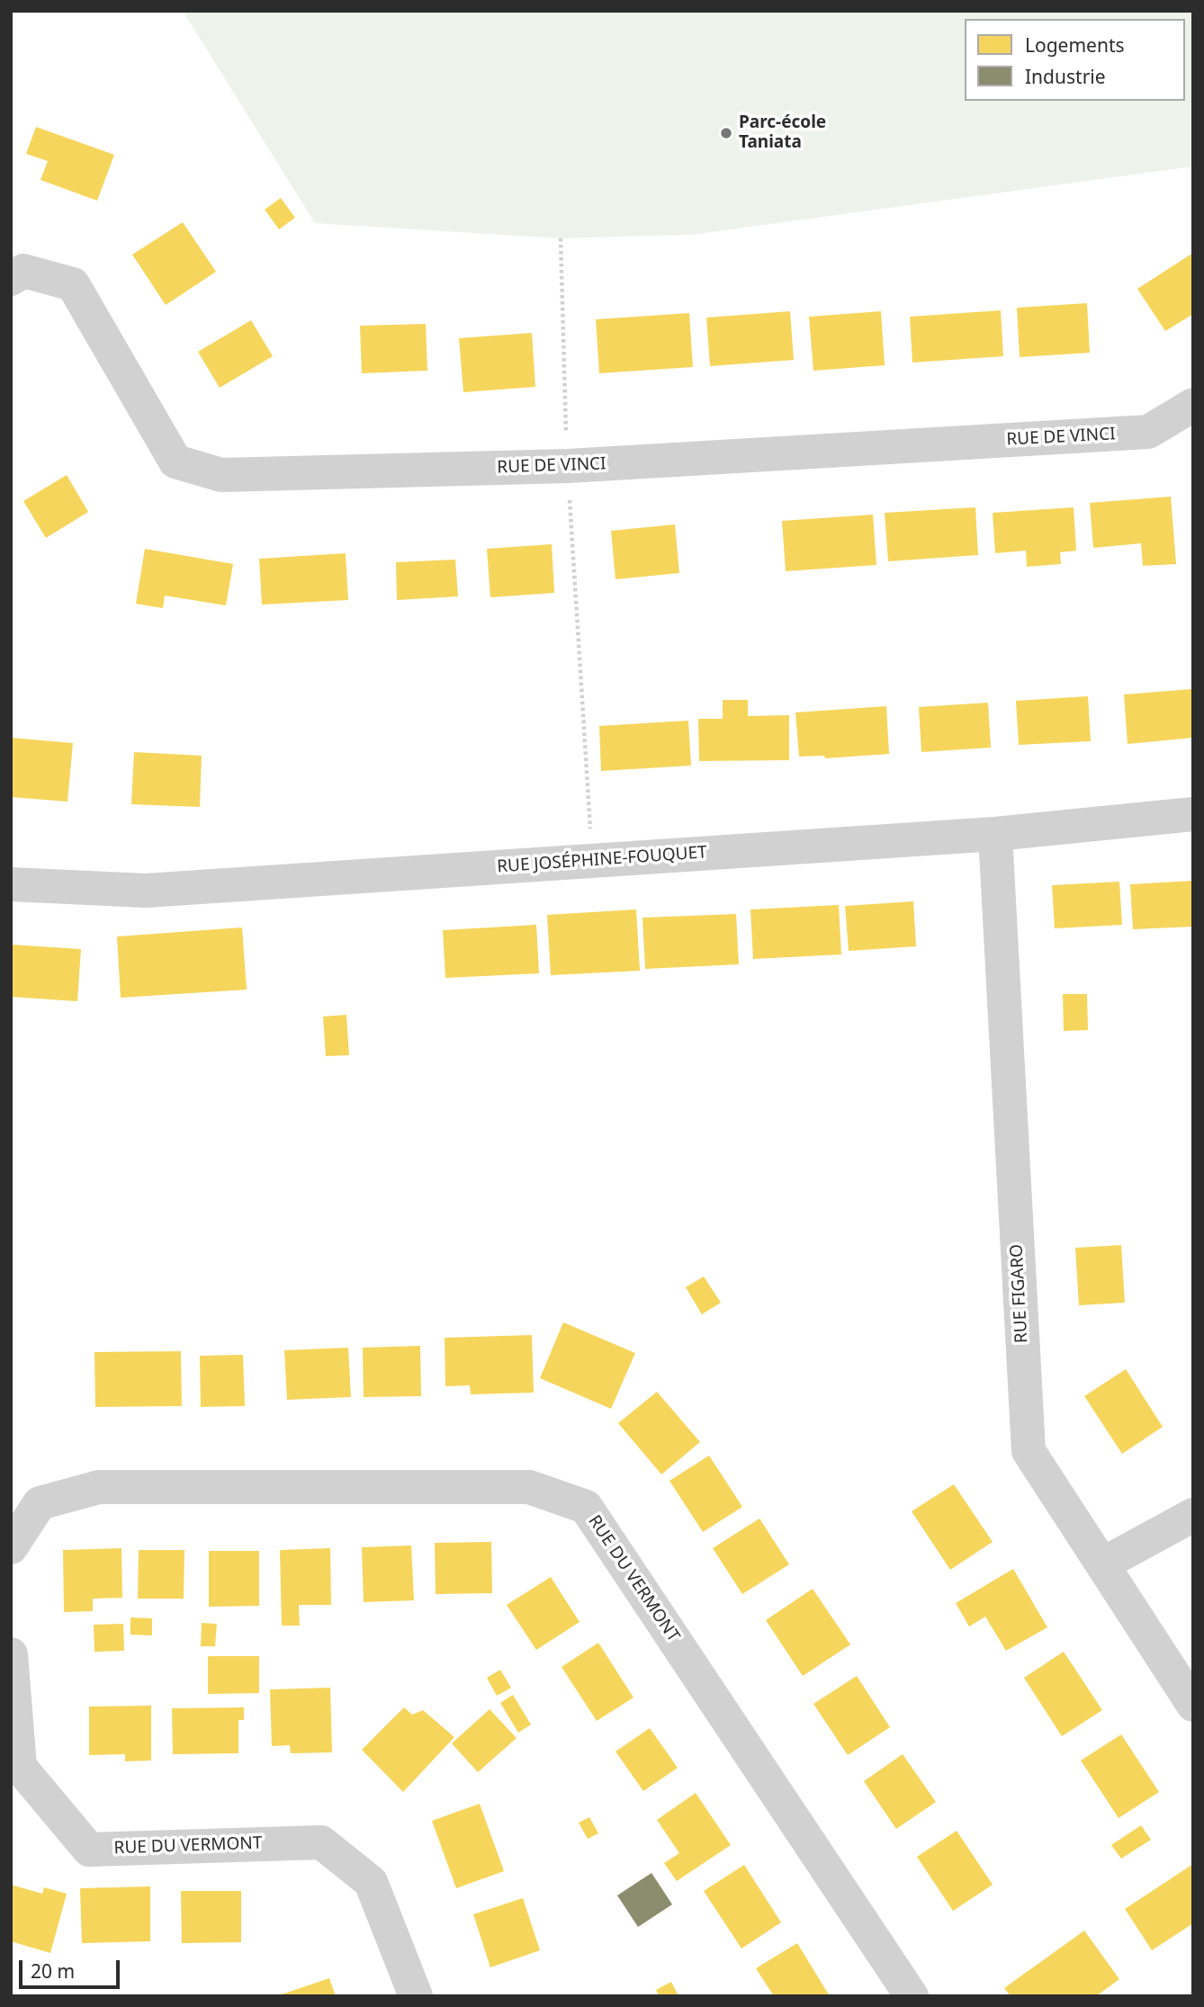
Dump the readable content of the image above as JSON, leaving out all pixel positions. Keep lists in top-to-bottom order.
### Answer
{
  "streets": {
    "street": [
      "RUE DE VINCI",
      "RUE JOSÉPHINE-FOUQUET",
      "RUE FIGARO",
      "RUE DU VERMONT"
    ]
  },
  "crossings": [
    ["RUE JOSÉPHINE-FOUQUET", "RUE FIGARO"]
  ],
  "places": ["Parc-école Taniata"],
  "legend": ["Logements", "Industrie"],
  "scale_bar": "20 m"
}
